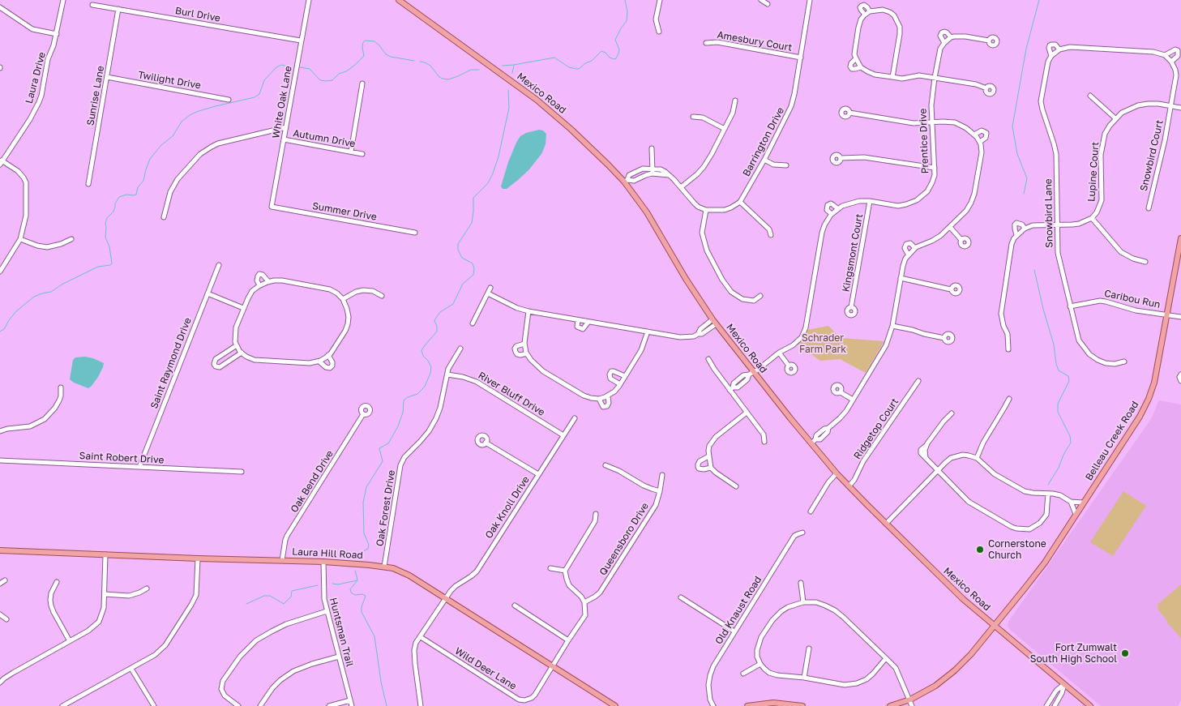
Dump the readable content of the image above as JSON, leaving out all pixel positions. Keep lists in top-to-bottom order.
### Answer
{
  "streets": {
    "main road": ["Mexico Road", "Belleau Creek Road", "Laura Hill Road"],
    "street": [
      "Burl Drive",
      "Amesbury Court",
      "Laura Drive",
      "Twilight Drive",
      "Sunrise Lane",
      "White Oak Lane",
      "Autumn Drive",
      "Prentice Drive",
      "Barrington Drive",
      "Snowbird Court",
      "Lupine Court",
      "Summer Drive",
      "Snowbird Lane",
      "Kingsmont Court",
      "Caribou Run",
      "Saint Raymond Drive",
      "River Bluff Drive",
      "Ridgetop Court",
      "Saint Robert Drive",
      "Oak Bend Drive",
      "Oak Knoll Drive",
      "Oak Forest Drive",
      "Queensboro Drive",
      "Old Knaust Road",
      "Huntsman Trail",
      "Wild Deer Lane"
    ]
  },
  "crossings": [
    ["Burl Drive", "Sunrise Lane"],
    ["Burl Drive", "White Oak Lane"],
    ["Amesbury Court", "Barrington Drive"],
    ["Twilight Drive", "Sunrise Lane"],
    ["Mexico Road", "Prentice Drive"],
    ["Mexico Road", "Ridgetop Court"],
    ["Mexico Road", "Belleau Creek Road"],
    ["White Oak Lane", "Autumn Drive"],
    ["White Oak Lane", "Summer Drive"],
    ["Prentice Drive", "Kingsmont Court"],
    ["Snowbird Court", "Lupine Court"],
    ["Snowbird Court", "Snowbird Lane"],
    ["Lupine Court", "Snowbird Lane"],
    ["Snowbird Lane", "Caribou Run"],
    ["Caribou Run", "Belleau Creek Road"],
    ["Saint Raymond Drive", "Saint Robert Drive"],
    ["River Bluff Drive", "Oak Knoll Drive"],
    ["River Bluff Drive", "Oak Forest Drive"],
    ["Oak Bend Drive", "Laura Hill Road"],
    ["Oak Knoll Drive", "Laura Hill Road"],
    ["Oak Knoll Drive", "Wild Deer Lane"],
    ["Oak Forest Drive", "Laura Hill Road"],
    ["Queensboro Drive", "Wild Deer Lane"],
    ["Laura Hill Road", "Huntsman Trail"],
    ["Laura Hill Road", "Wild Deer Lane"]
  ],
  "parks": ["Schrader Farm Park"],
  "places": ["Cornerstone Church", "Fort Zumwalt South High School"]
}
